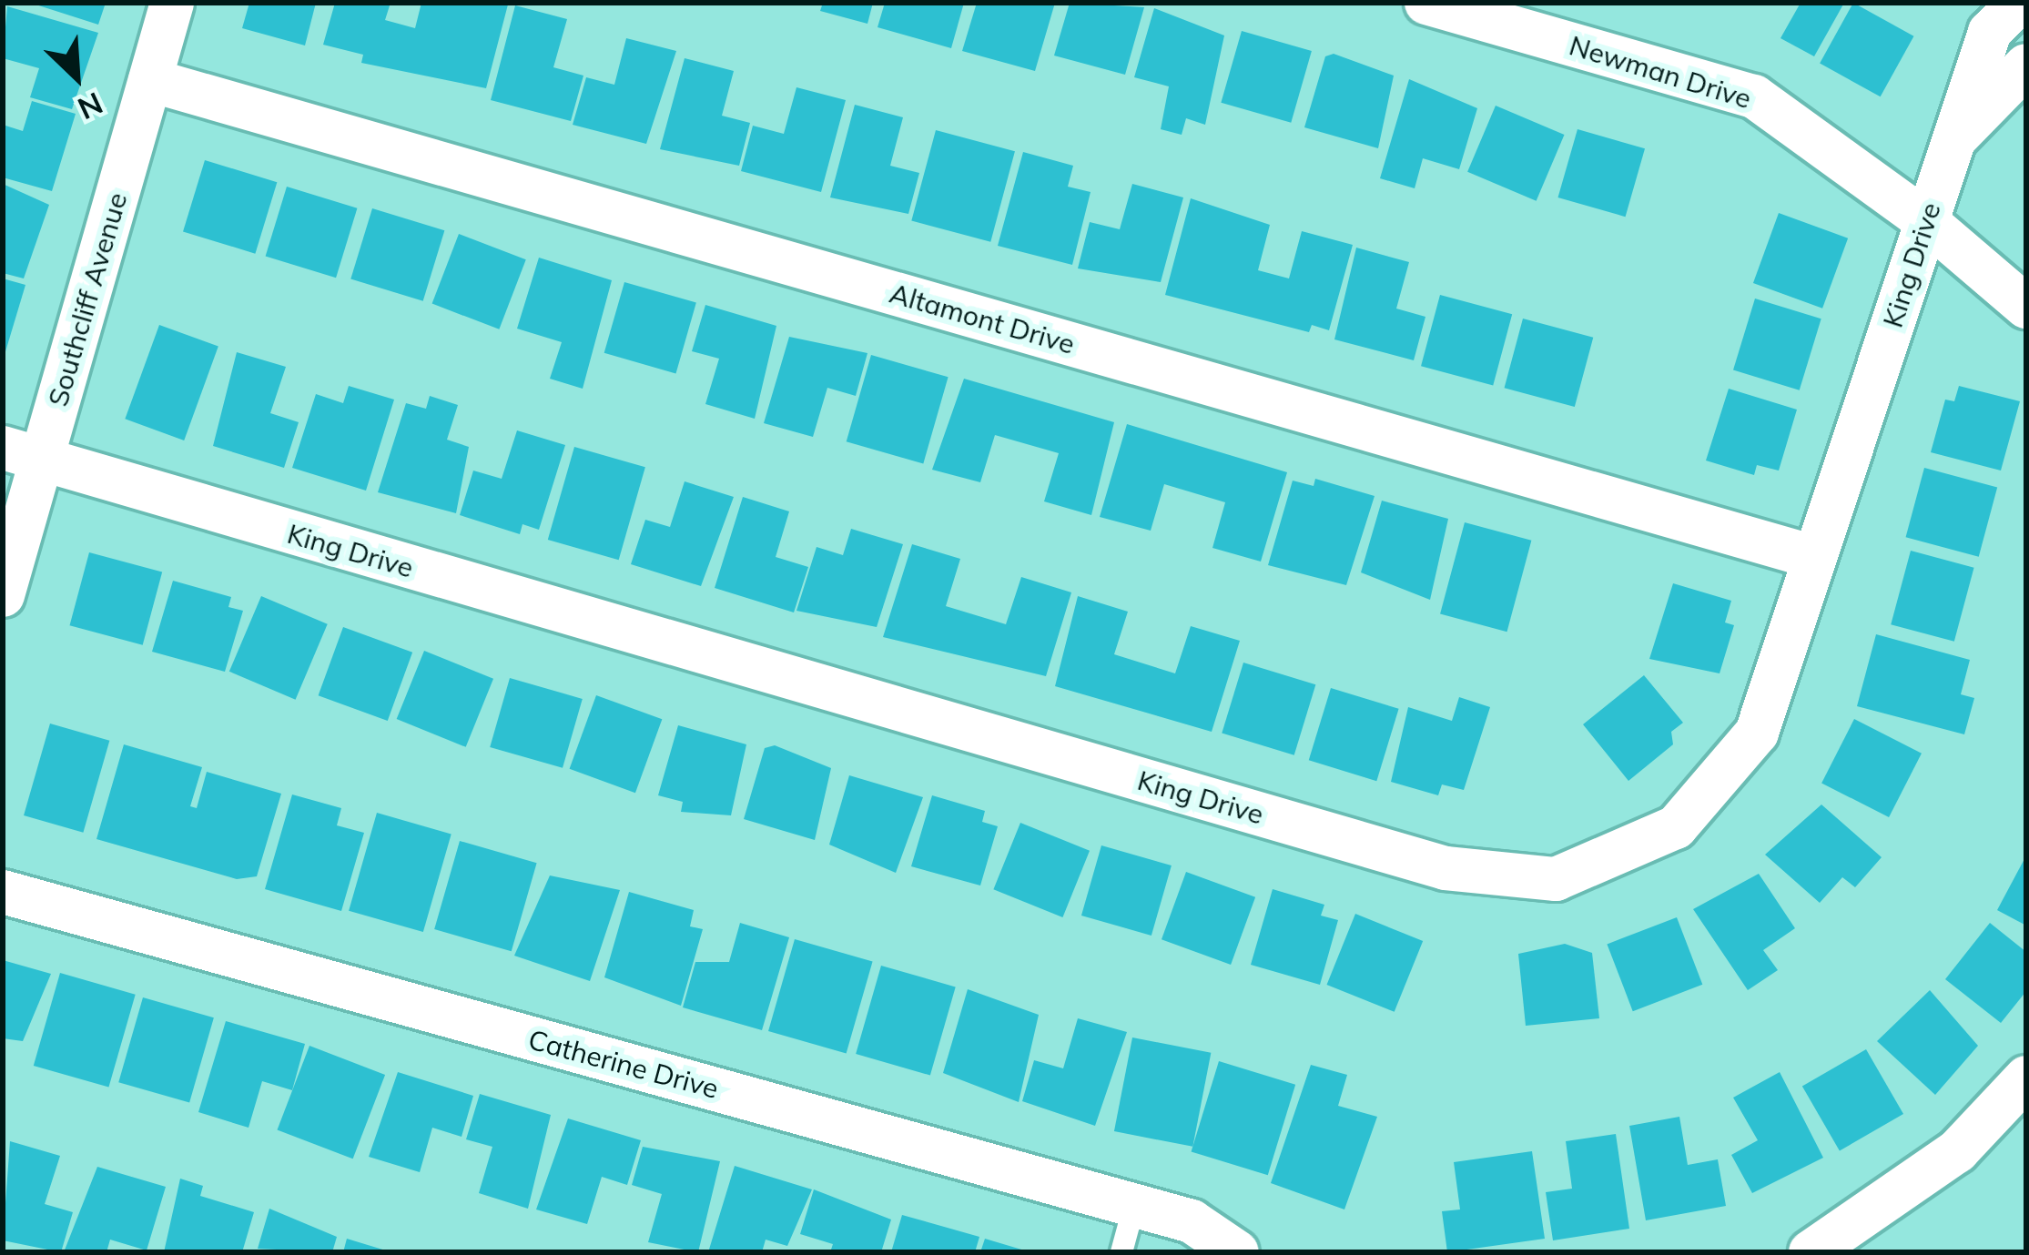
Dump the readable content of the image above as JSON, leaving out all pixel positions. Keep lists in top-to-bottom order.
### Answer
{
  "streets": {
    "street": [
      "Newman Drive",
      "King Drive",
      "Southcliff Avenue",
      "Altamont Drive",
      "Catherine Drive"
    ]
  },
  "crossings": [
    ["Newman Drive", "King Drive"],
    ["King Drive", "Southcliff Avenue"],
    ["King Drive", "Altamont Drive"],
    ["Southcliff Avenue", "Altamont Drive"]
  ],
  "north": "bottom right"
}
